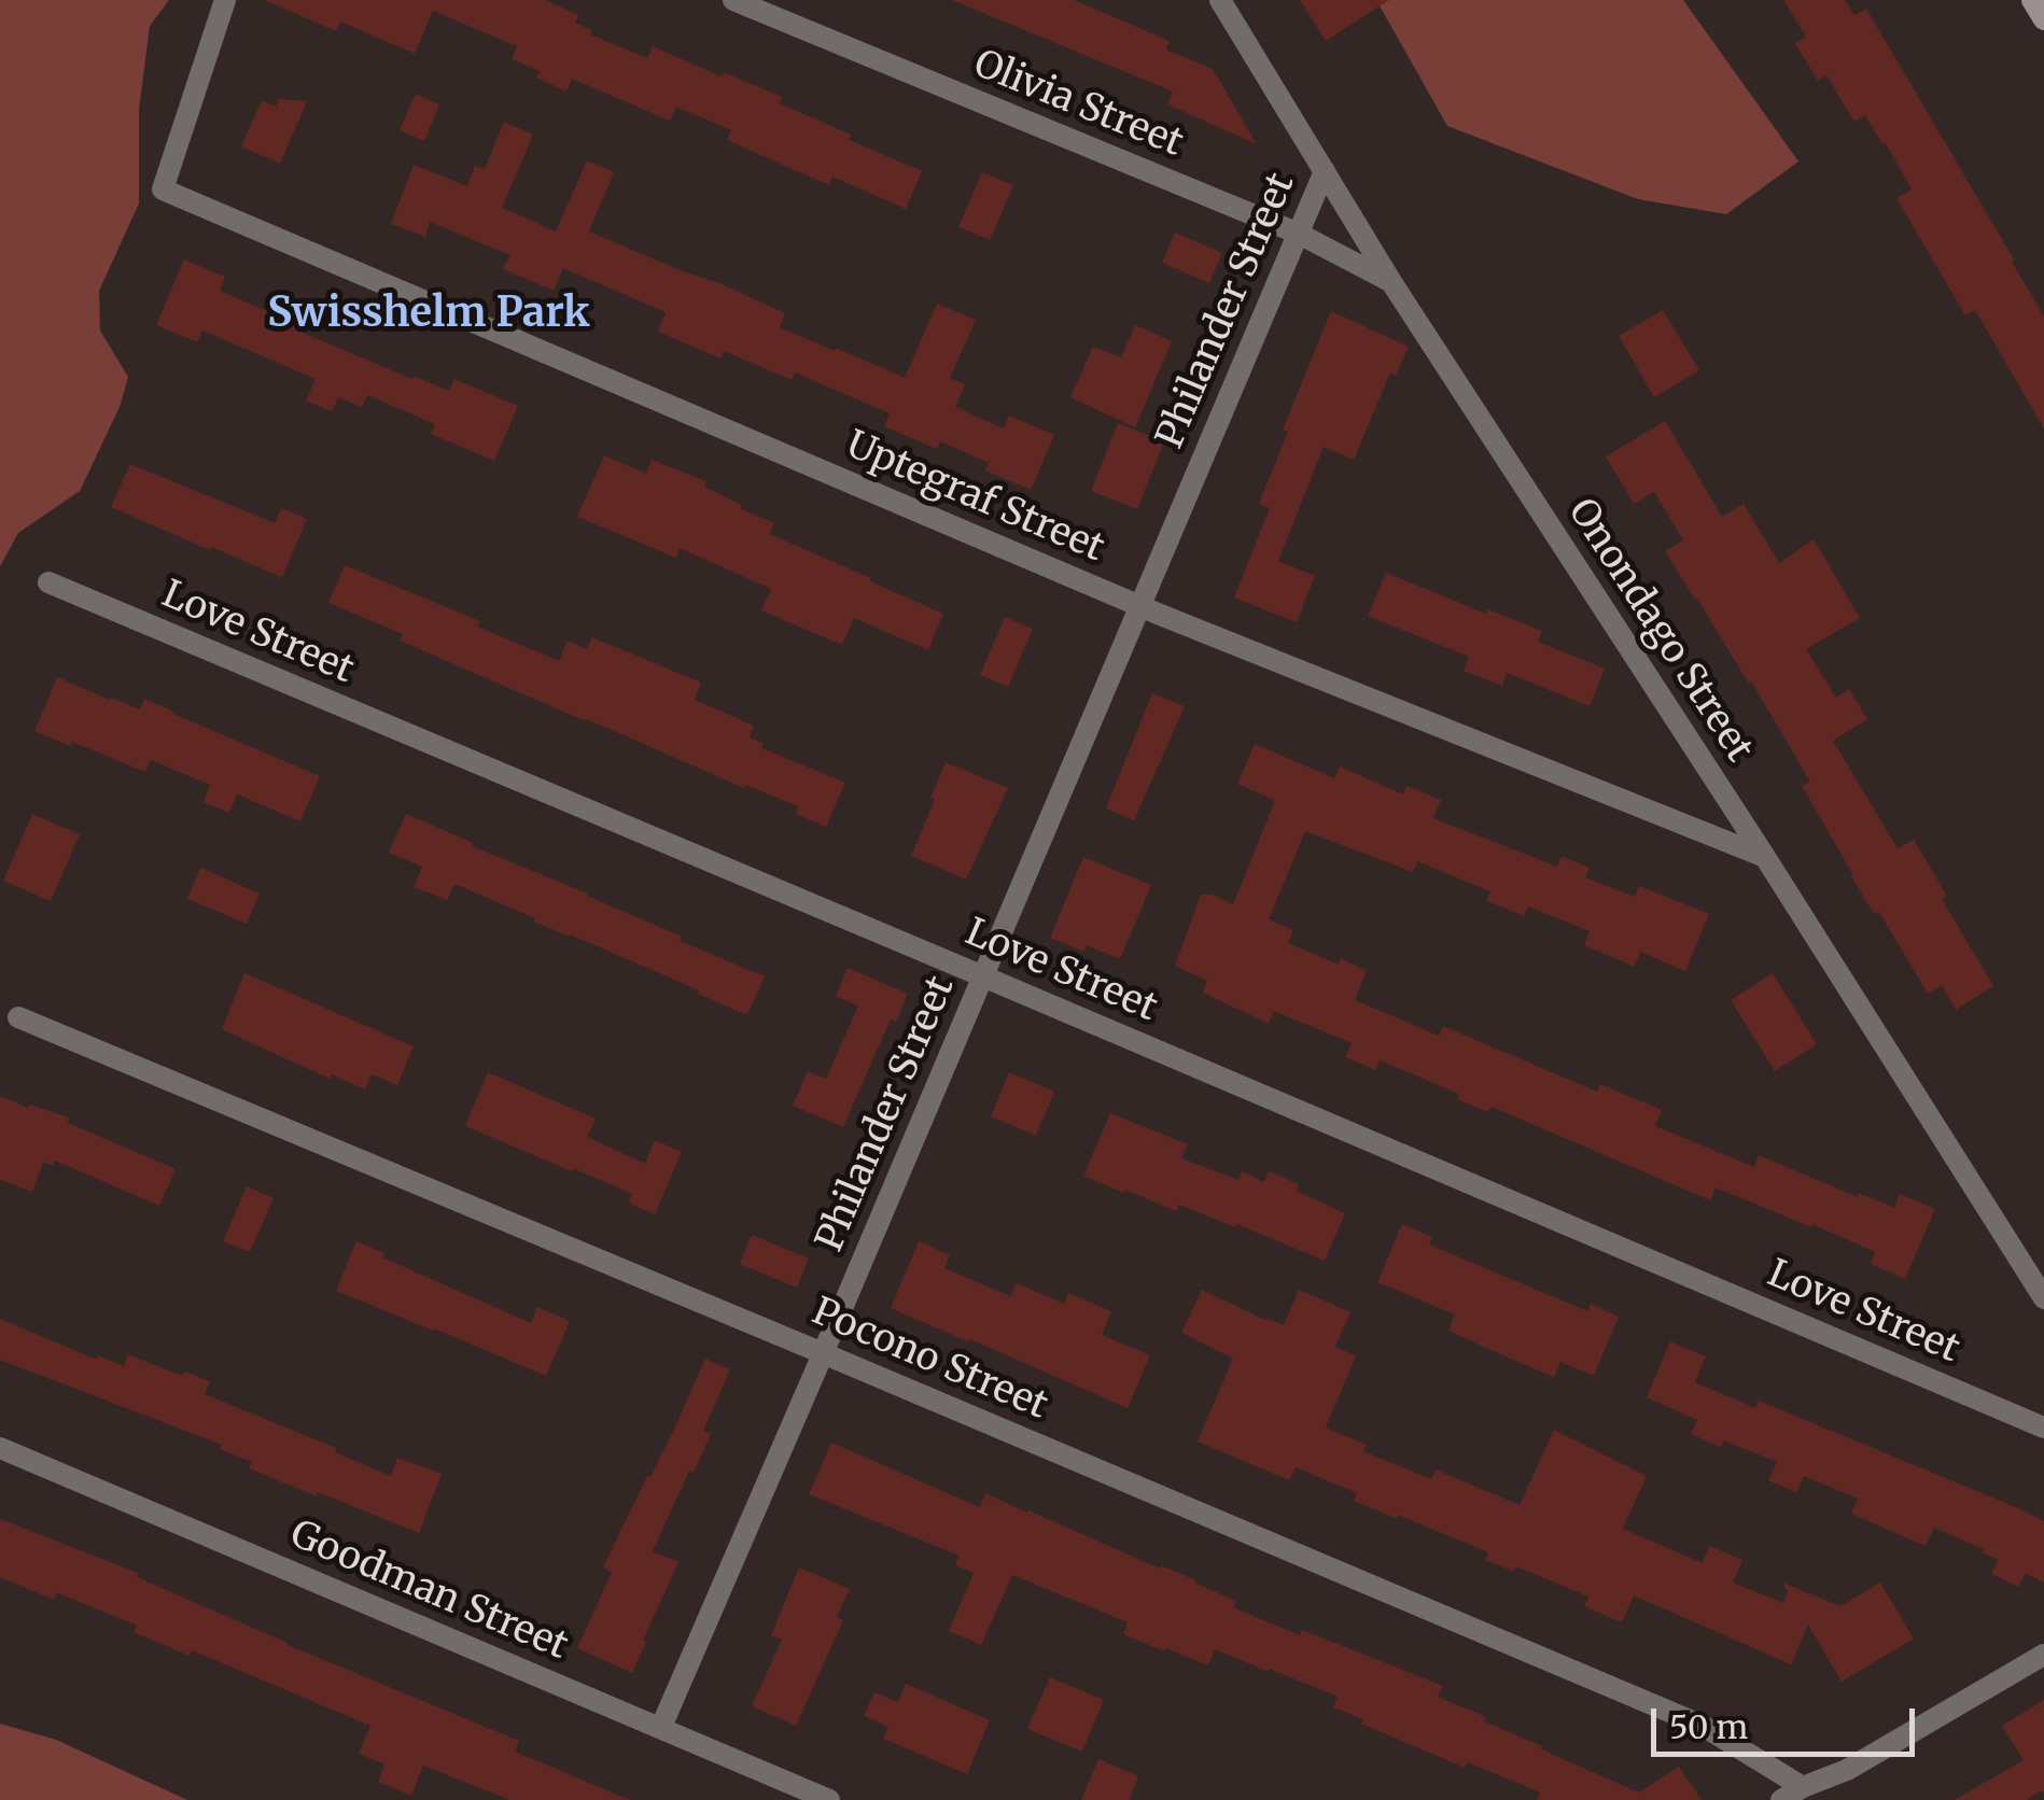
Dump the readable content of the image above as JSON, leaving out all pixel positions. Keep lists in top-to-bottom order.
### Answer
{
  "streets": {
    "street": [
      "Olivia Street",
      "Philander Street",
      "Uptegraf Street",
      "Onondago Street",
      "Love Street",
      "Pocono Street",
      "Goodman Street"
    ]
  },
  "crossings": [
    ["Olivia Street", "Philander Street"],
    ["Olivia Street", "Onondago Street"],
    ["Philander Street", "Uptegraf Street"],
    ["Philander Street", "Onondago Street"],
    ["Philander Street", "Love Street"],
    ["Philander Street", "Pocono Street"],
    ["Philander Street", "Goodman Street"],
    ["Uptegraf Street", "Onondago Street"]
  ],
  "districts": ["Swisshelm Park"],
  "scale_bar": "50 m"
}
